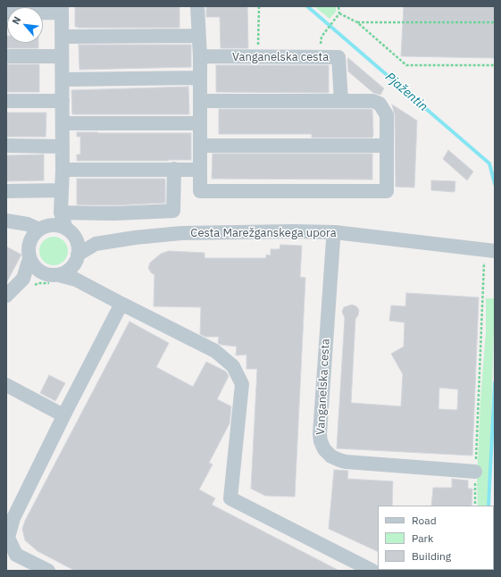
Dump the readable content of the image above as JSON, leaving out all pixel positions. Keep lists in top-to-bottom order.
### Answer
{
  "streets": {
    "street": ["Vanganelska cesta", "Cesta Marežganskega upora"]
  },
  "crossings": [
    ["Vanganelska cesta", "Cesta Marežganskega upora"]
  ],
  "water": ["Pjažentin"],
  "legend": ["Road", "Park", "Building"],
  "north": "top left"
}
